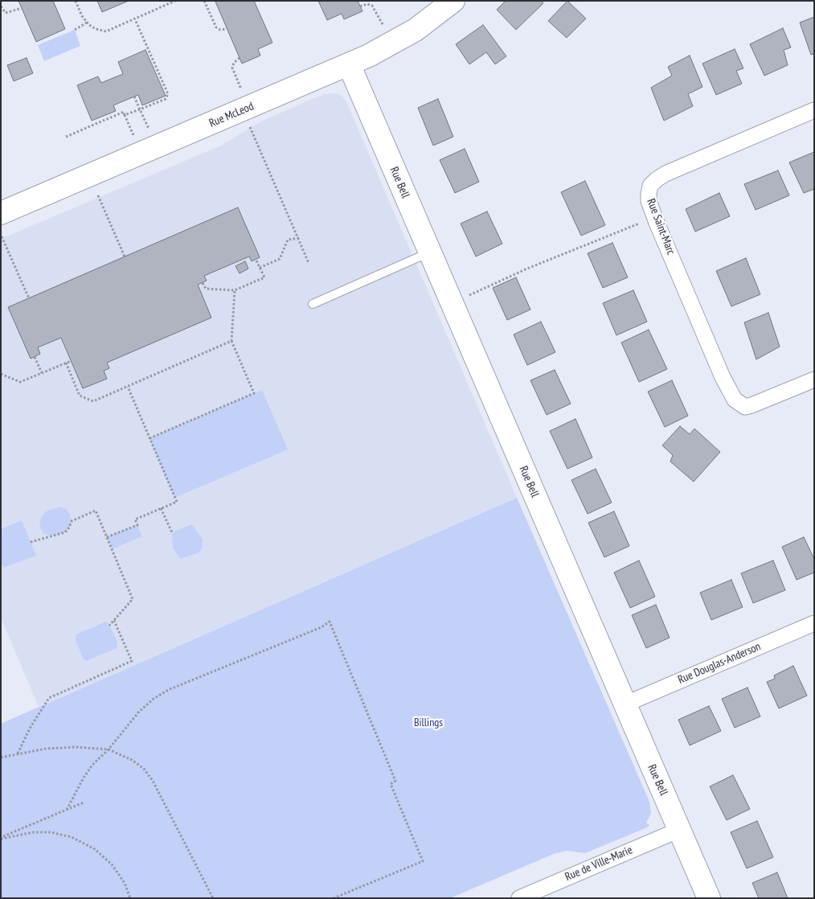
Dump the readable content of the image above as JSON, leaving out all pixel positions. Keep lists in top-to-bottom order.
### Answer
{
  "streets": {
    "street": [
      "Rue McLeod",
      "Rue Bell",
      "Rue Saint-Marc",
      "Rue Douglas-Anderson",
      "Rue de Ville-Marie"
    ]
  },
  "crossings": [
    ["Rue McLeod", "Rue Bell"],
    ["Rue Bell", "Rue Douglas-Anderson"],
    ["Rue Bell", "Rue de Ville-Marie"]
  ],
  "parks": ["Billings"]
}
